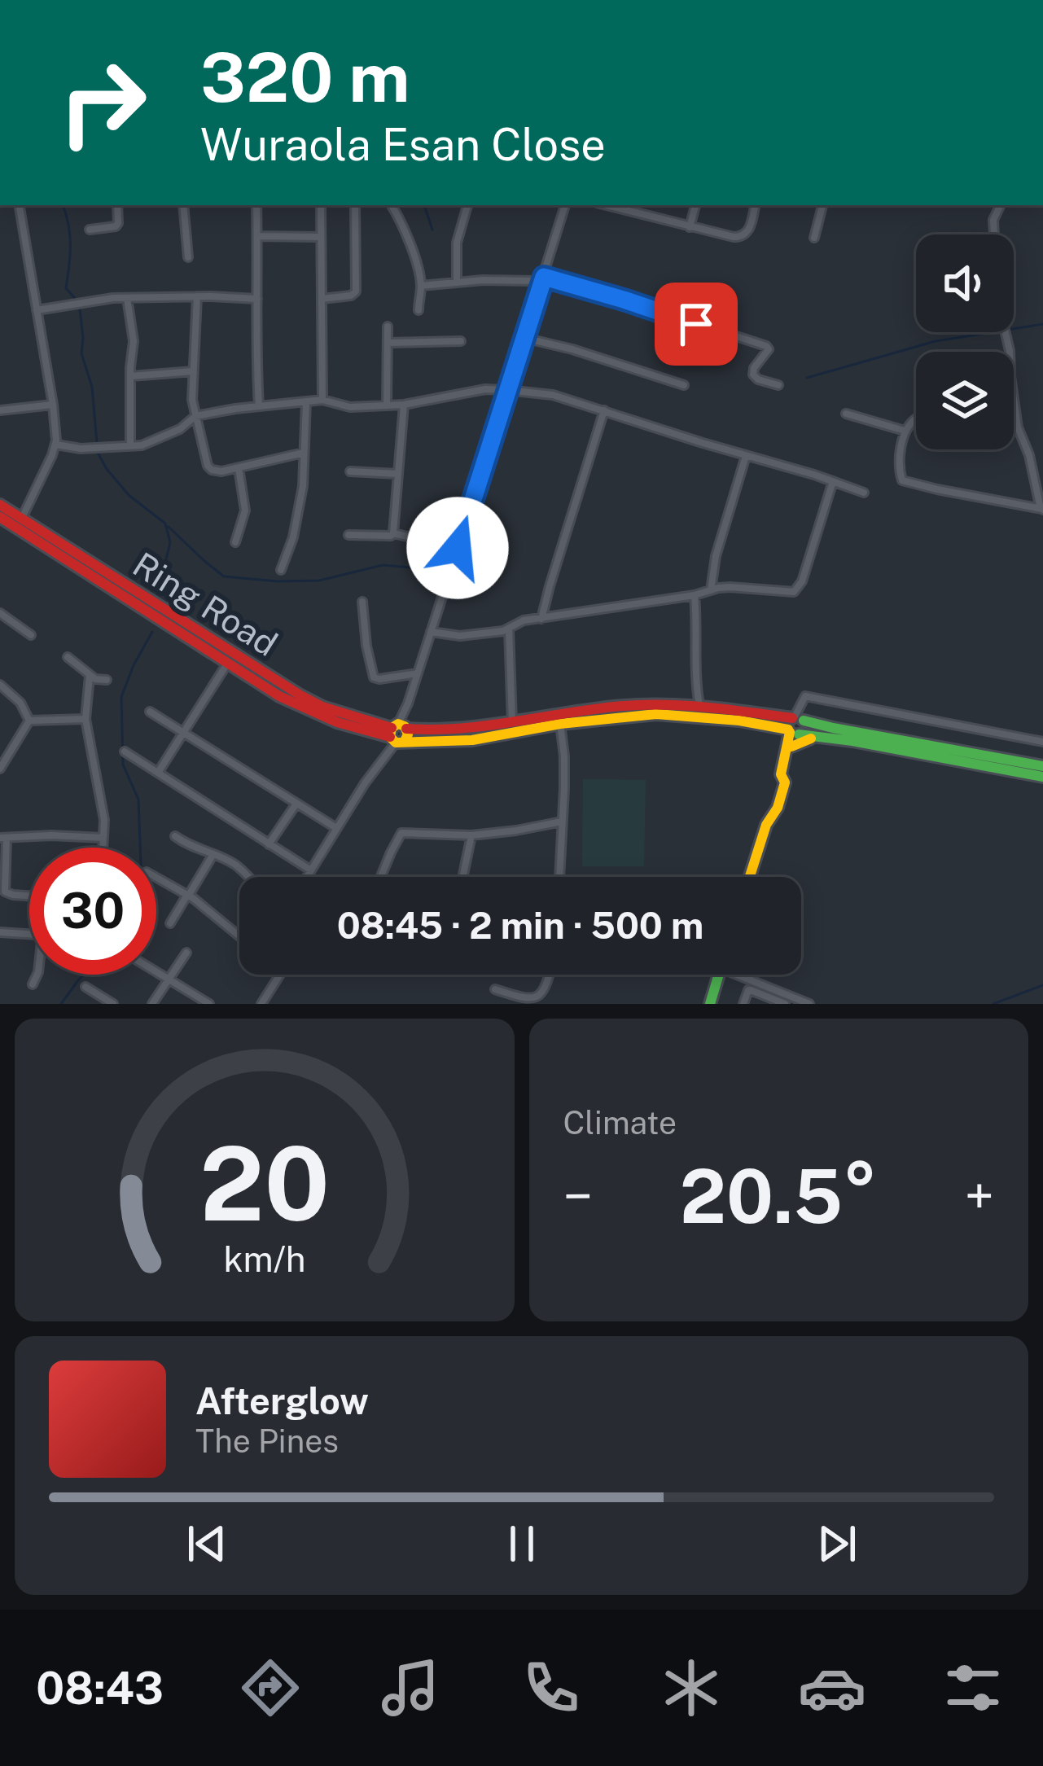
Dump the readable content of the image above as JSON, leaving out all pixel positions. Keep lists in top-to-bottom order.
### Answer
{
  "streets": {
    "main road": ["Ring Road"]
  },
  "page": {
    "turn": ["320 m", "Wuraola Esan Close"],
    "limit": "30",
    "trip": "08:45 · 2 min · 500 m",
    "tile": "Climate",
    "heat": ["−", "20.5°", "+"],
    "song": ["Afterglow", "The Pines"],
    "tabs": "08:43",
    "gauge": ["20", "km/h"]
  }
}
